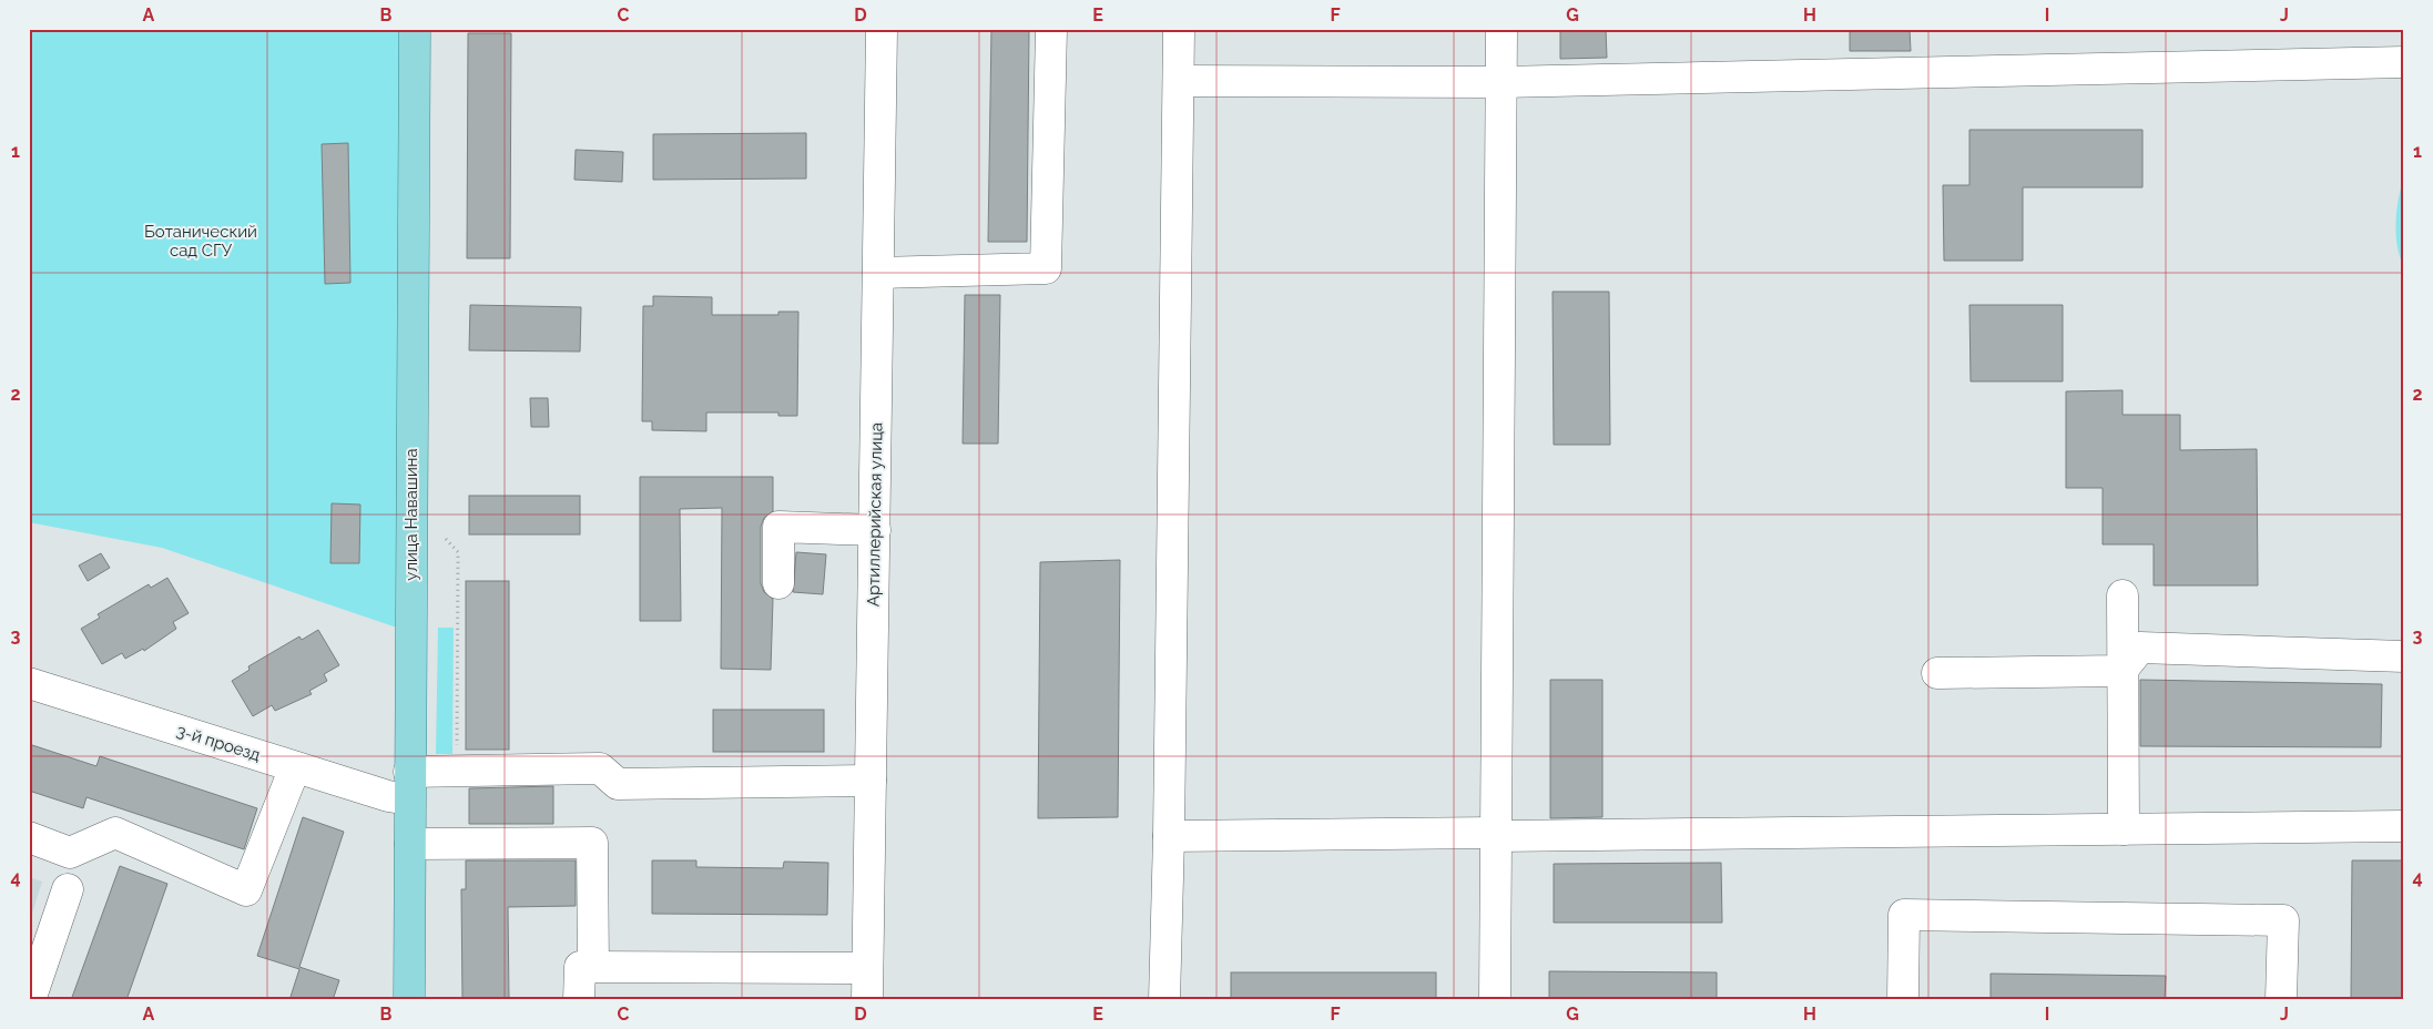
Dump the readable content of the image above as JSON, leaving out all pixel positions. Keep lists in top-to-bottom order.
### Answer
{
  "streets": {
    "main road": ["улица Навашина"],
    "street": ["Артиллерийская улица", "3-й проезд"]
  },
  "crossings": [
    ["улица Навашина", "3-й проезд"],
    ["Артиллерийская улица", "3-й проезд"]
  ],
  "parks": ["Ботанический сад СГУ"],
  "grid": {
    "columns": [
      "A",
      "B",
      "C",
      "D",
      "E",
      "F",
      "G",
      "H",
      "I",
      "J"
    ],
    "rows": [
      "1",
      "2",
      "3",
      "4"
    ]
  }
}
